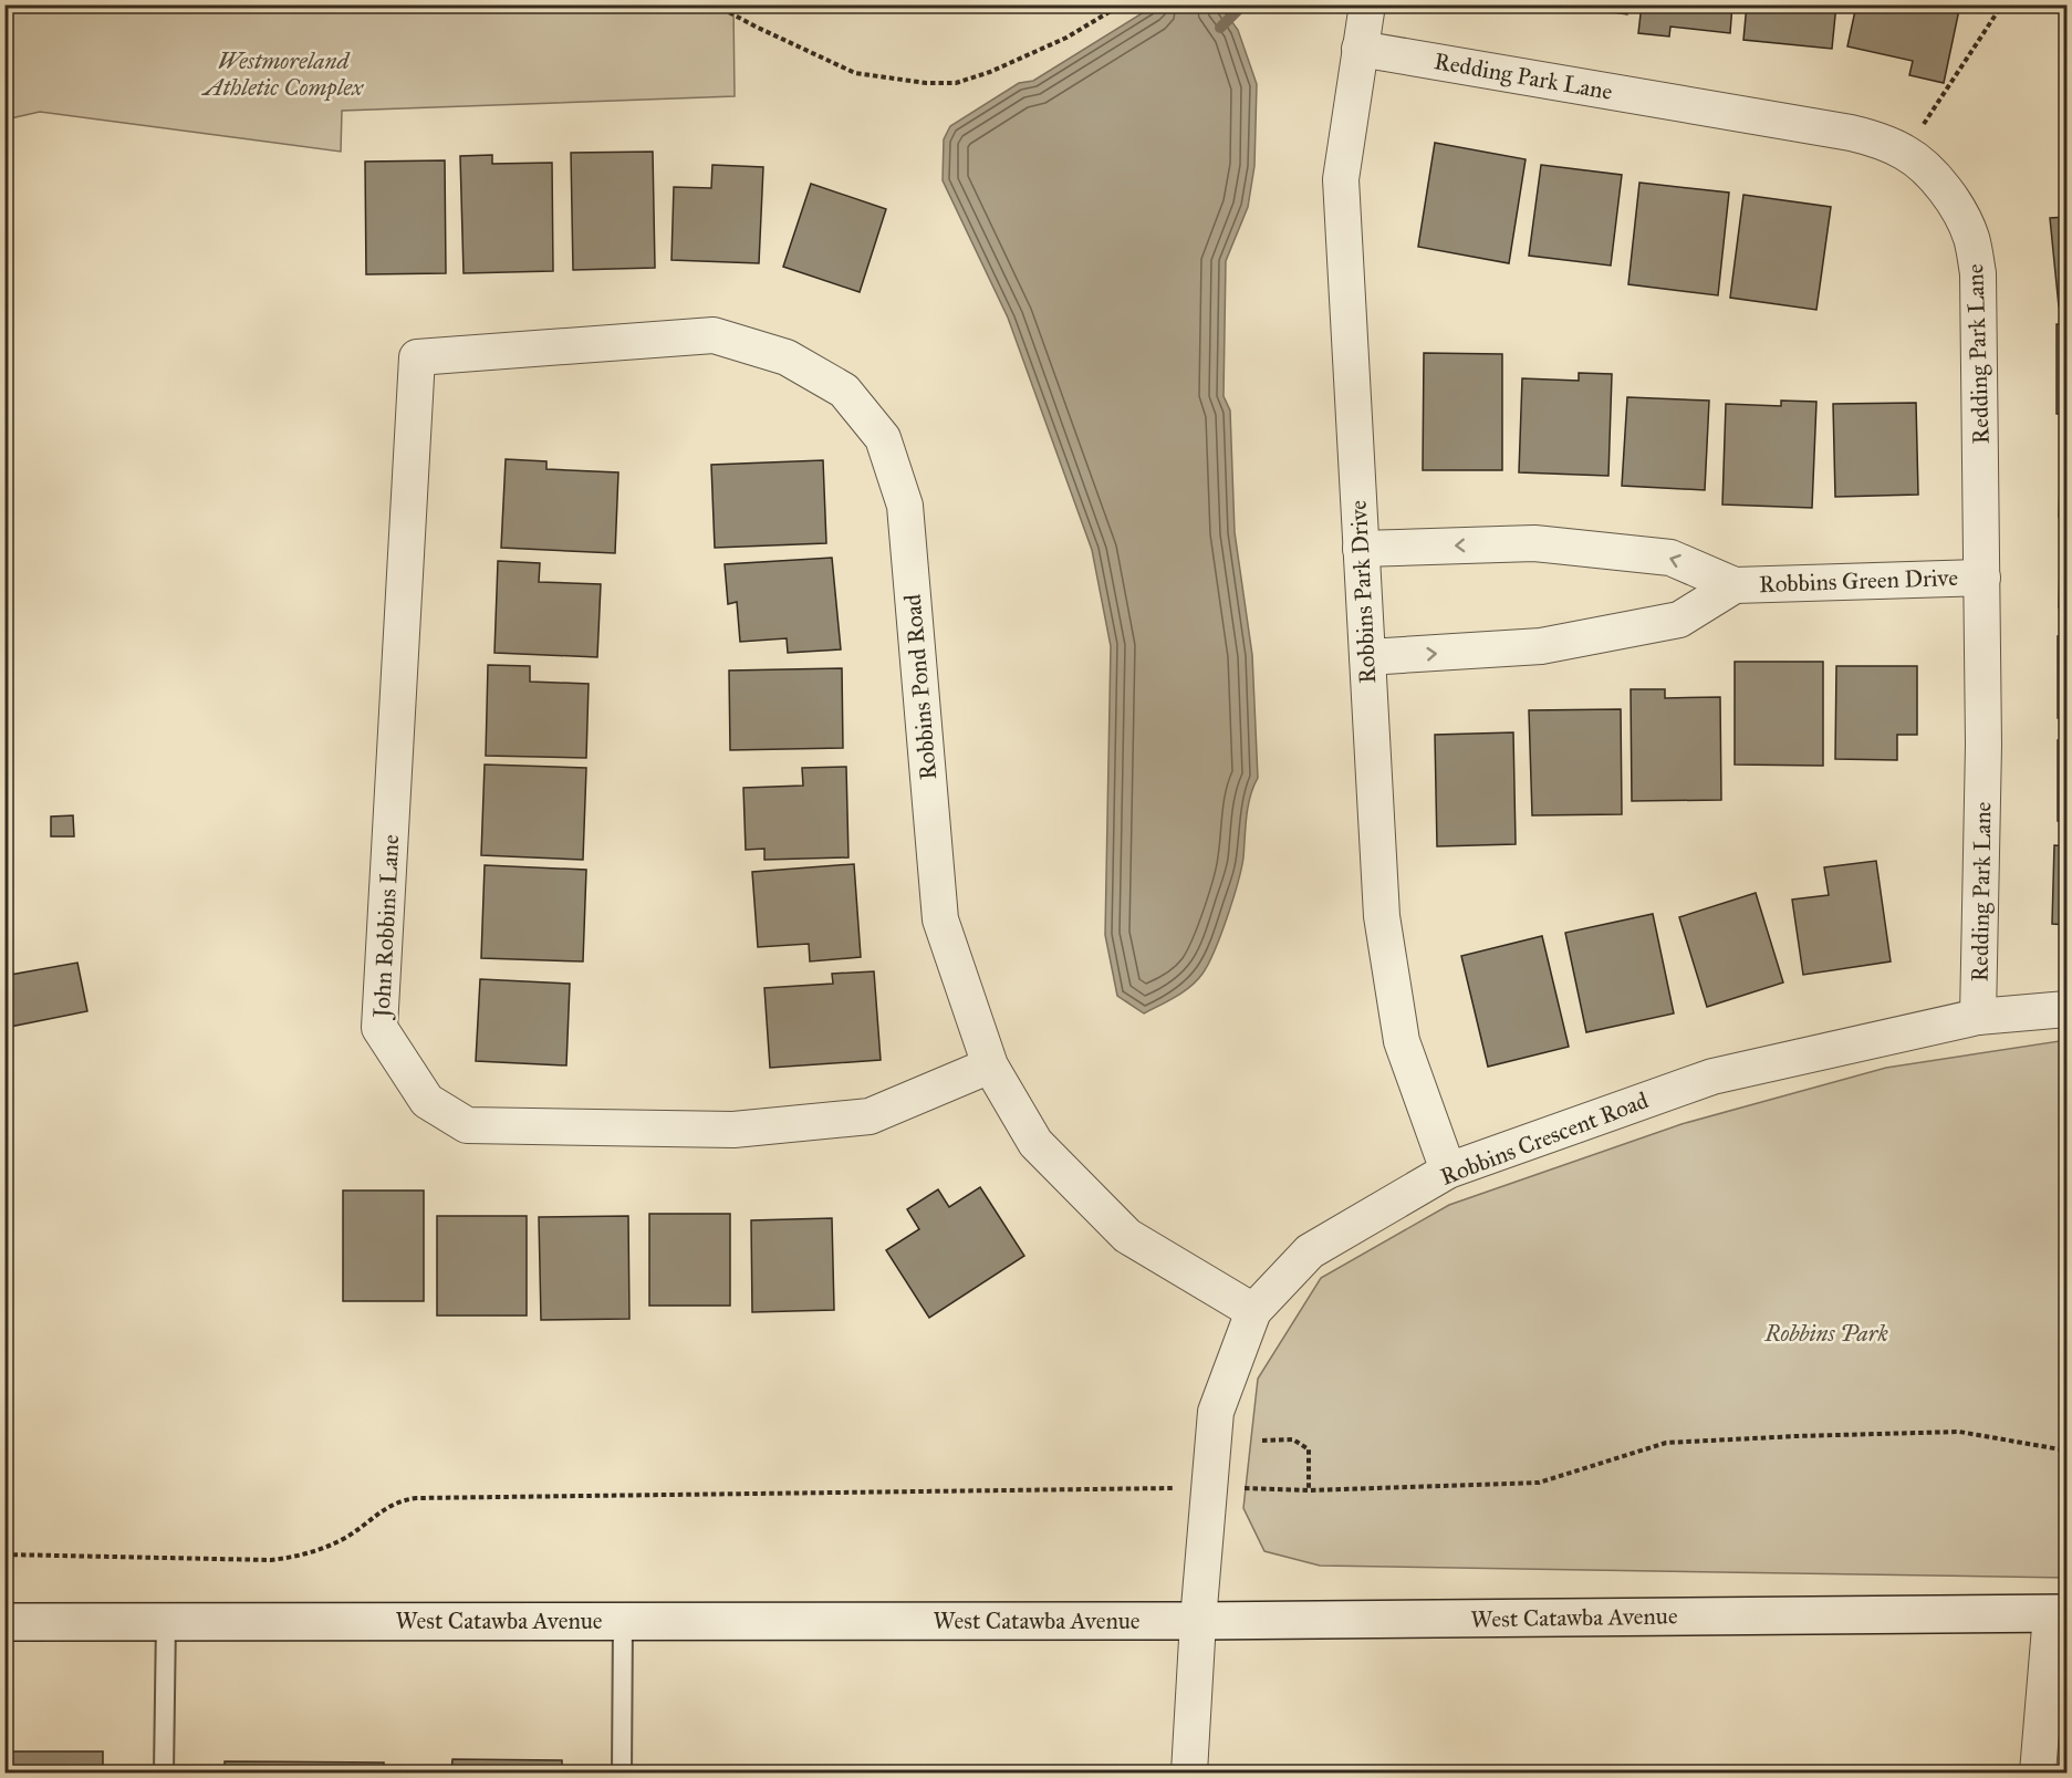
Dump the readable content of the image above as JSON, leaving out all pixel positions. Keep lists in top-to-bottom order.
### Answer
{
  "streets": {
    "main road": ["West Catawba Avenue"],
    "street": [
      "Redding Park Lane",
      "Robbins Green Drive",
      "Robbins Park Drive",
      "Robbins Pond Road",
      "John Robbins Lane",
      "Robbins Crescent Road"
    ]
  },
  "crossings": [
    ["Redding Park Lane", "Robbins Green Drive"],
    ["Redding Park Lane", "Robbins Park Drive"],
    ["Redding Park Lane", "Robbins Crescent Road"],
    ["Robbins Green Drive", "Robbins Park Drive"],
    ["Robbins Park Drive", "Robbins Crescent Road"],
    ["Robbins Pond Road", "John Robbins Lane"],
    ["Robbins Pond Road", "Robbins Crescent Road"],
    ["Robbins Crescent Road", "West Catawba Avenue"]
  ],
  "parks": ["Westmoreland Athletic Complex", "Robbins Park"]
}
